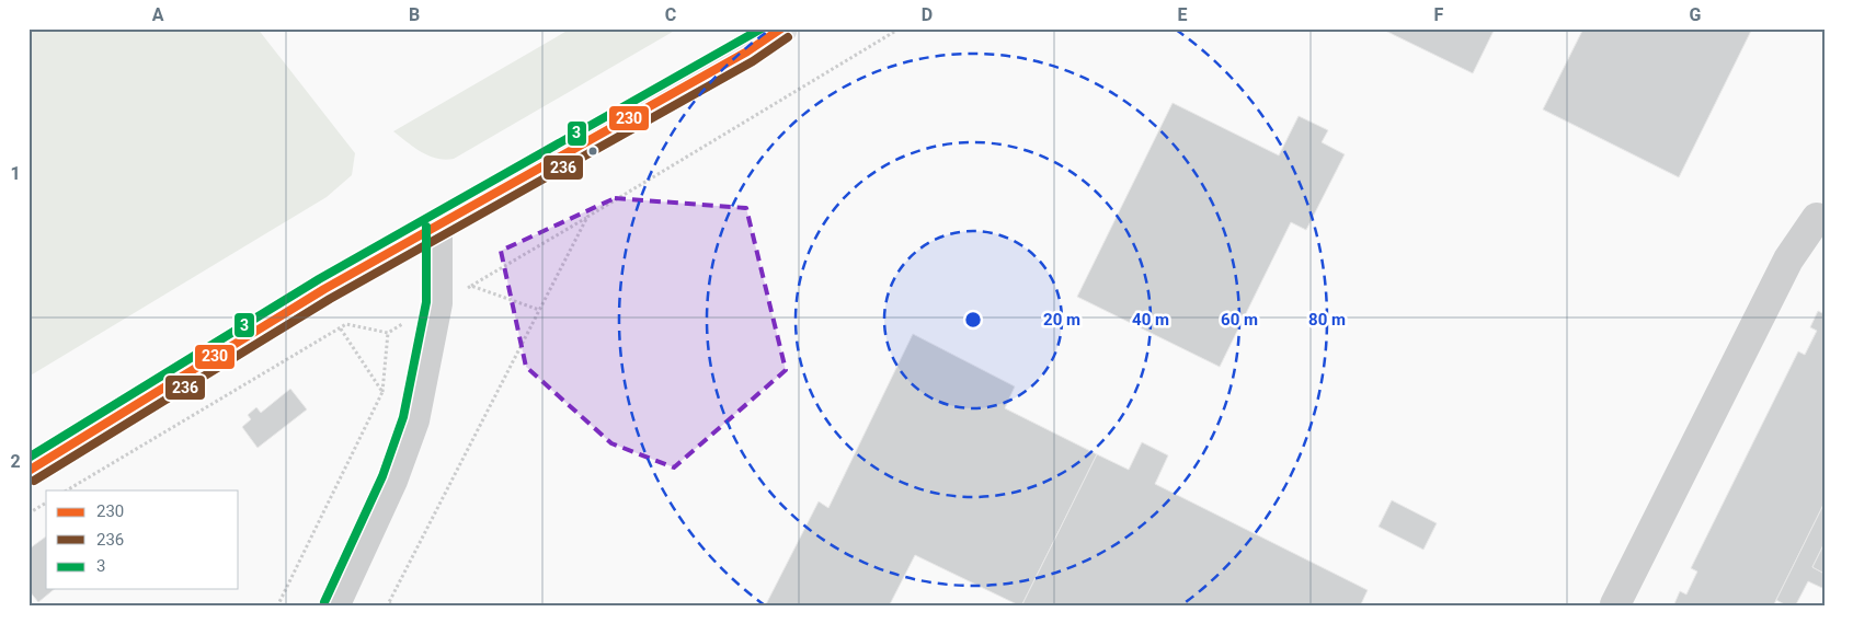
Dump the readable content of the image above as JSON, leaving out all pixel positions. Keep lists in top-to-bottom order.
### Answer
{
  "lines": ["transit line 230", "transit line 3", "transit line 236"],
  "legend": ["230", "236", "3"],
  "grid": {
    "columns": [
      "A",
      "B",
      "C",
      "D",
      "E",
      "F",
      "G"
    ],
    "rows": ["1", "2"]
  },
  "rings": [
    "20 m",
    "40 m",
    "60 m",
    "80 m"
  ]
}
